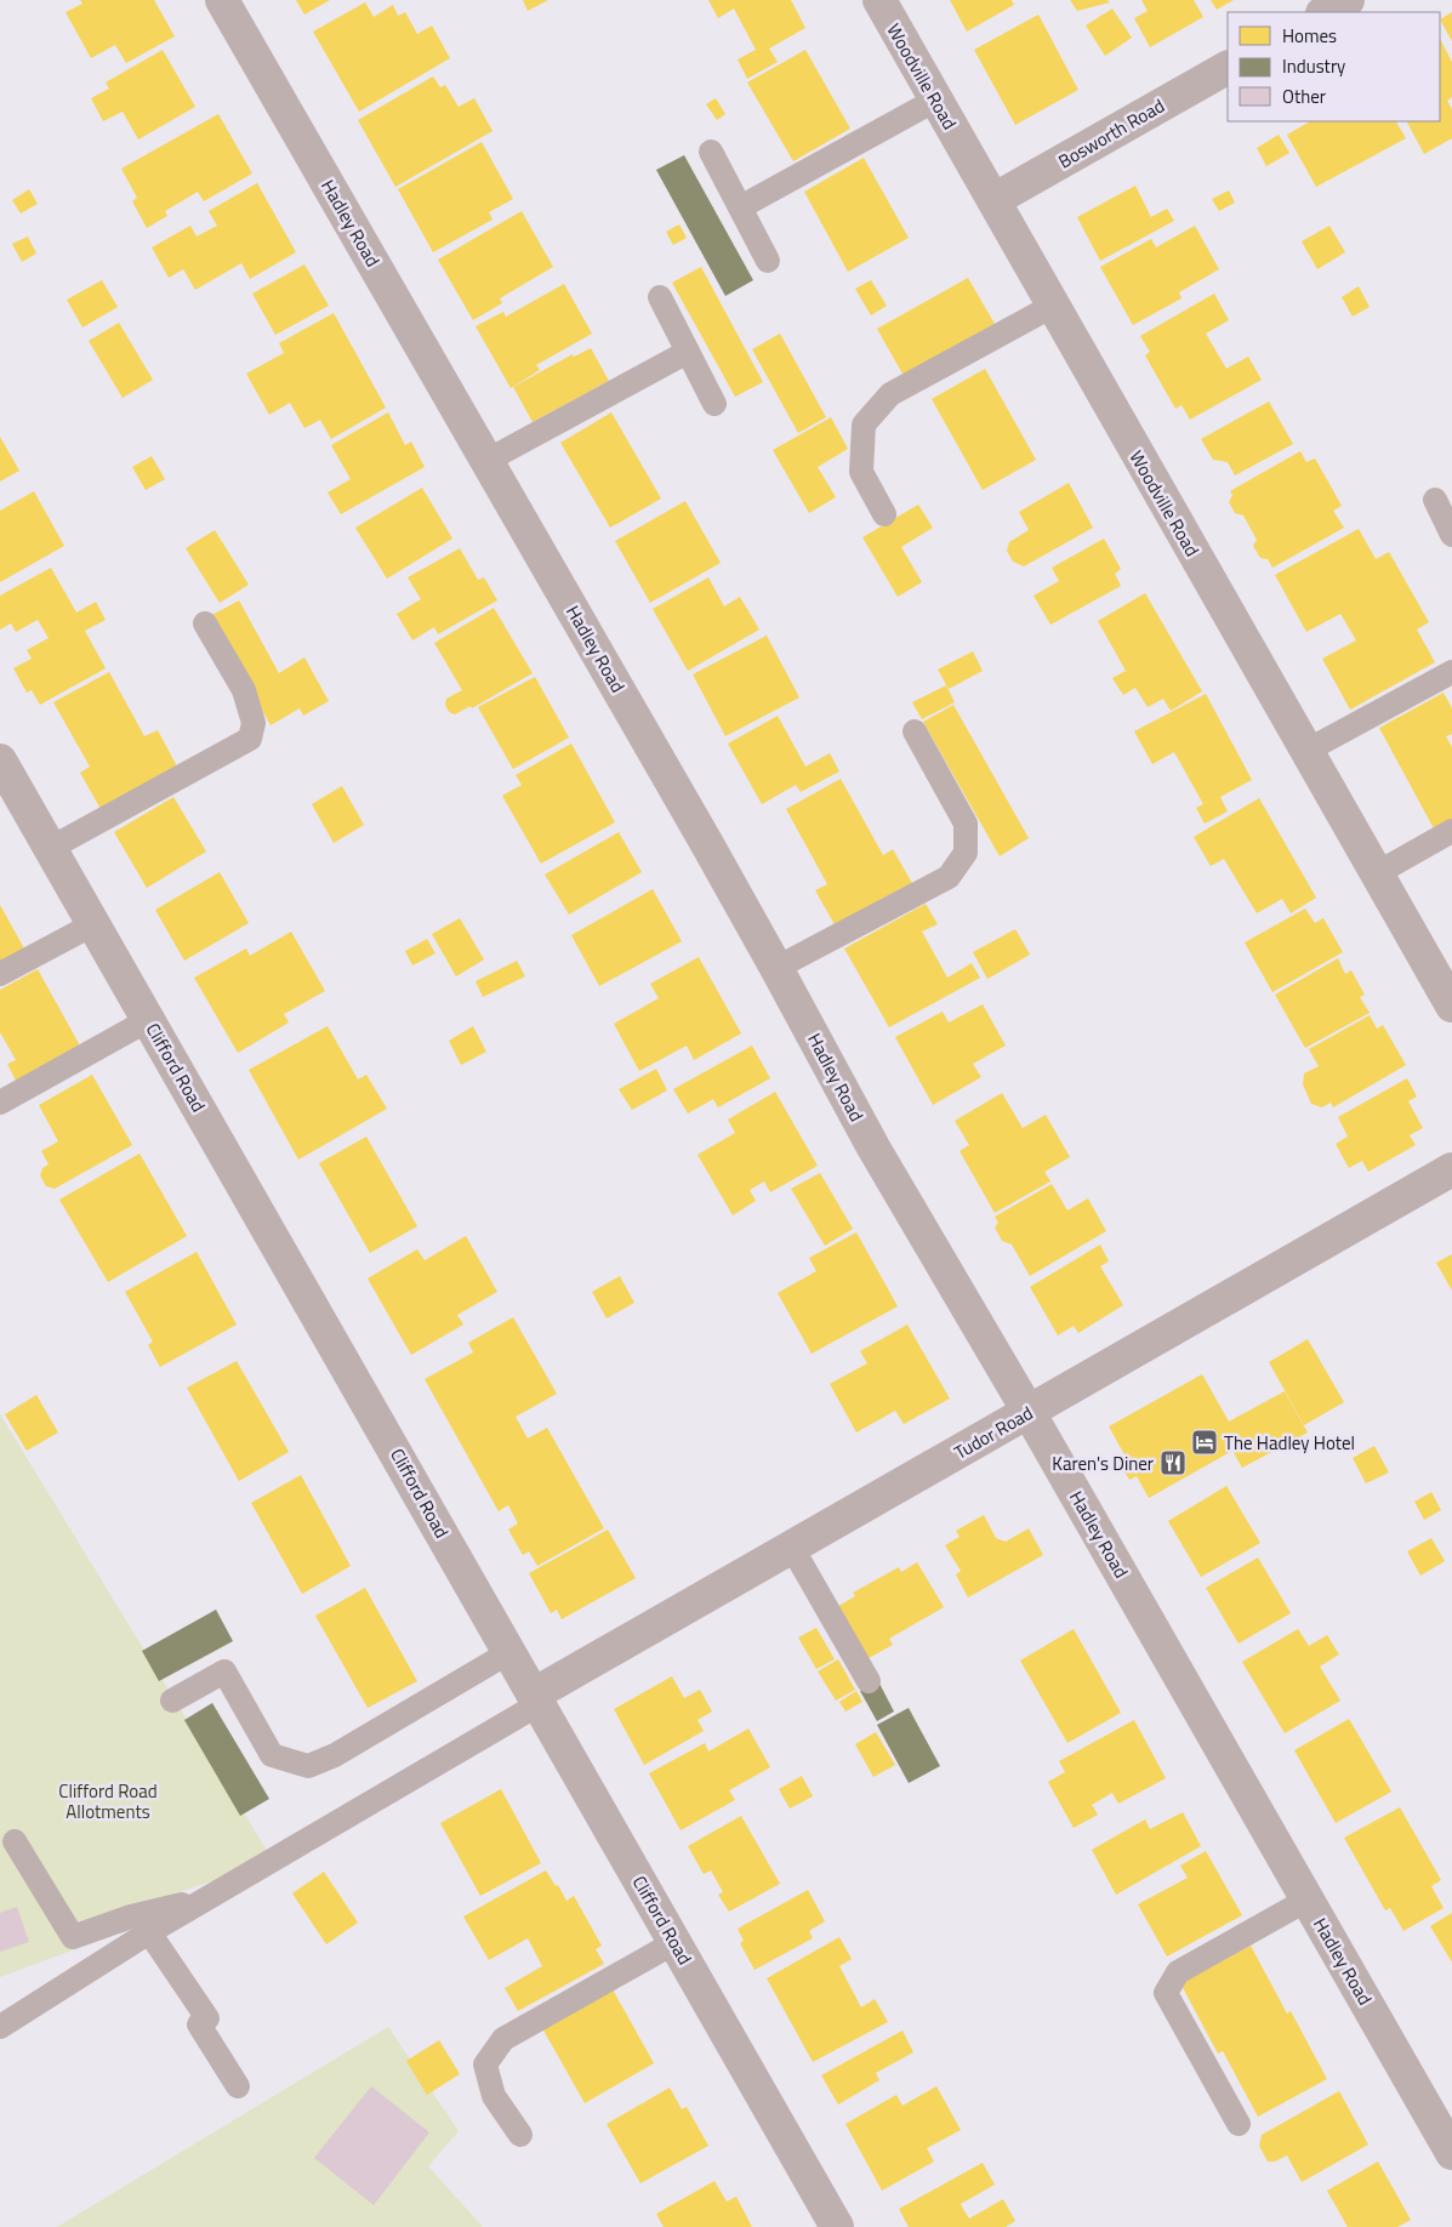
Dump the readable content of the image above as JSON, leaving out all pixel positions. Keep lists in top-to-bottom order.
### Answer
{
  "streets": {
    "street": [
      "Woodville Road",
      "Bosworth Road",
      "Hadley Road",
      "Clifford Road",
      "Tudor Road"
    ]
  },
  "crossings": [
    ["Woodville Road", "Bosworth Road"],
    ["Hadley Road", "Tudor Road"],
    ["Clifford Road", "Tudor Road"]
  ],
  "parks": ["Clifford Road Allotments"],
  "places": {
    "hotel": ["The Hadley Hotel"],
    "restaurant": ["Karen's Diner"]
  },
  "legend": ["Homes", "Industry", "Other"]
}
